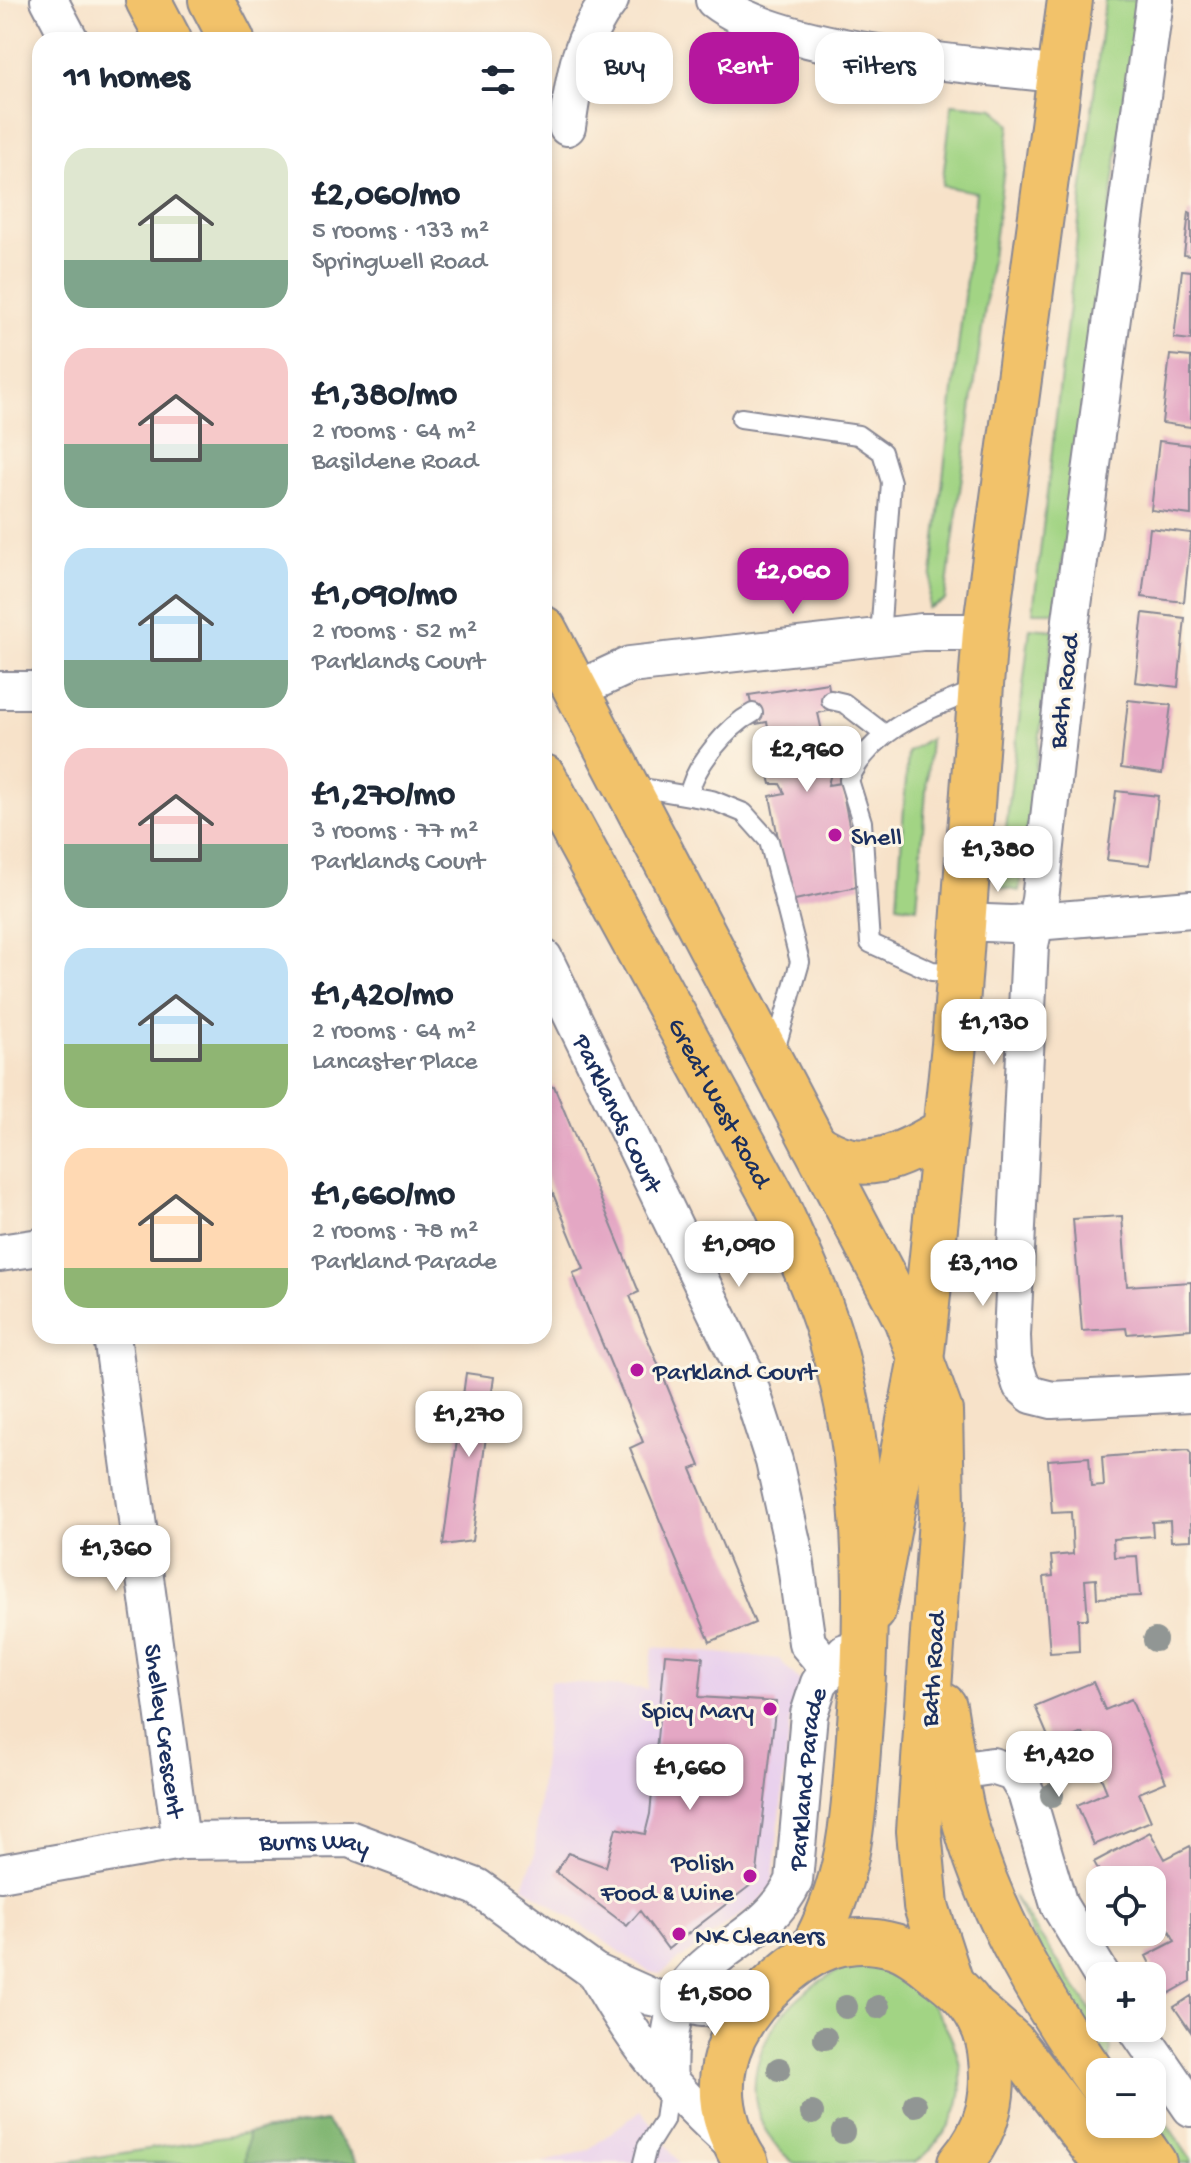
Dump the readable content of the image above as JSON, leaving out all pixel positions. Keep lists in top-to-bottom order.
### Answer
{
  "streets": {
    "main road": ["Bath Road", "Great West Road"],
    "street": [
      "Parklands Court",
      "Shelley Crescent",
      "Parkland Parade",
      "Burns Way"
    ]
  },
  "crossings": [
    ["Bath Road", "Great West Road"],
    ["Bath Road", "Parkland Parade"],
    ["Great West Road", "Parkland Parade"],
    ["Parklands Court", "Parkland Parade"],
    ["Shelley Crescent", "Burns Way"],
    ["Parkland Parade", "Burns Way"]
  ],
  "places": [
    "Shell",
    "Parkland Court",
    "Spicy Mary",
    "Polish Food & Wine",
    "NK Cleaners"
  ],
  "page": {
    "chip": ["Buy", "Rent", "Filters"],
    "heading": "11 homes",
    "list": [
      {
        "name": "£2,060/mo",
        "note": "5 rooms · 133 m² · Springwell Road"
      },
      {
        "name": "£1,380/mo",
        "note": "2 rooms · 64 m² · Basildene Road"
      },
      {
        "name": "£1,090/mo",
        "note": "2 rooms · 52 m² · Parklands Court"
      },
      {
        "name": "£1,270/mo",
        "note": "3 rooms · 77 m² · Parklands Court"
      },
      {
        "name": "£1,420/mo",
        "note": "2 rooms · 64 m² · Lancaster Place"
      },
      {
        "name": "£1,660/mo",
        "note": "2 rooms · 78 m² · Parkland Parade"
      }
    ],
    "price": [
      "£2,060",
      "£2,960",
      "£1,380",
      "£1,130",
      "£1,090",
      "£3,110",
      "£1,270",
      "£1,360",
      "£1,420",
      "£1,660",
      "£1,500"
    ],
    "map_buttons": ["+", "−"]
  }
}
